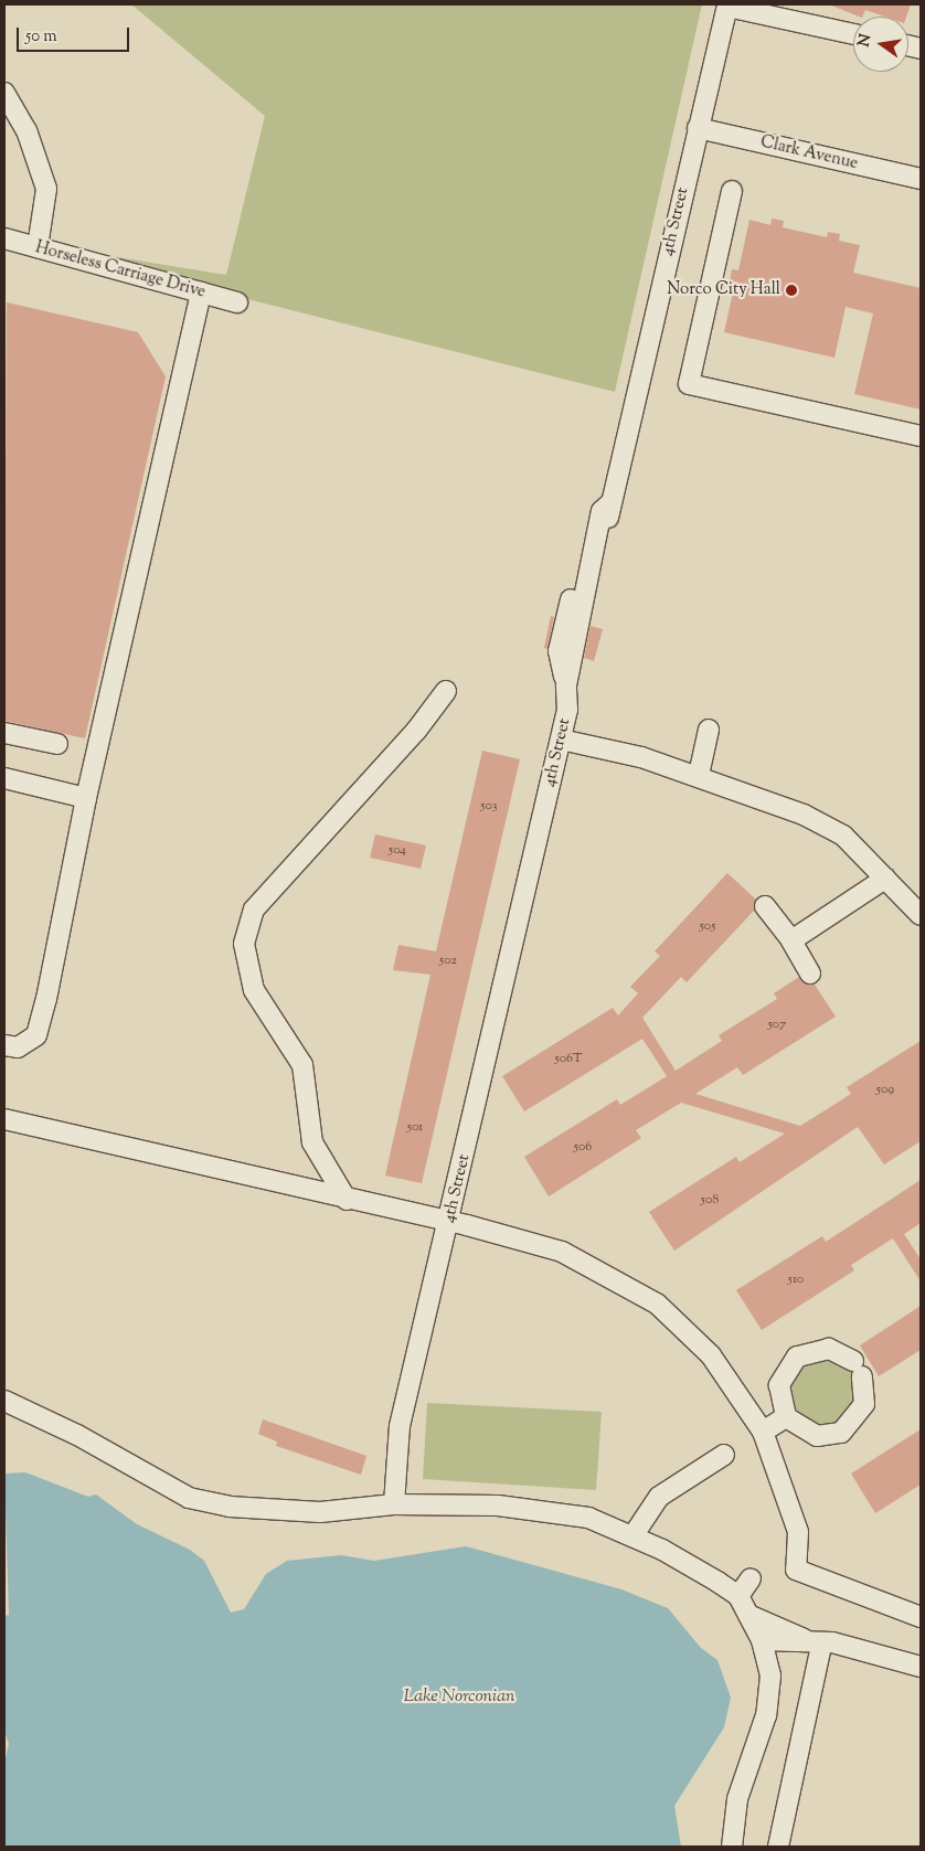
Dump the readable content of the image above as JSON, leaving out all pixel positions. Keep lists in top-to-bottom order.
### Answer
{
  "streets": {
    "street": ["Clark Avenue", "4th Street", "Horseless Carriage Drive"]
  },
  "crossings": [
    ["Clark Avenue", "4th Street"]
  ],
  "water": ["Lake Norconian"],
  "places": ["Norco City Hall"],
  "house_numbers": [
    "503",
    "504",
    "505",
    "502",
    "507",
    "506T",
    "509",
    "501",
    "506",
    "508",
    "510"
  ],
  "scale_bar": "50 m",
  "north": "left"
}
